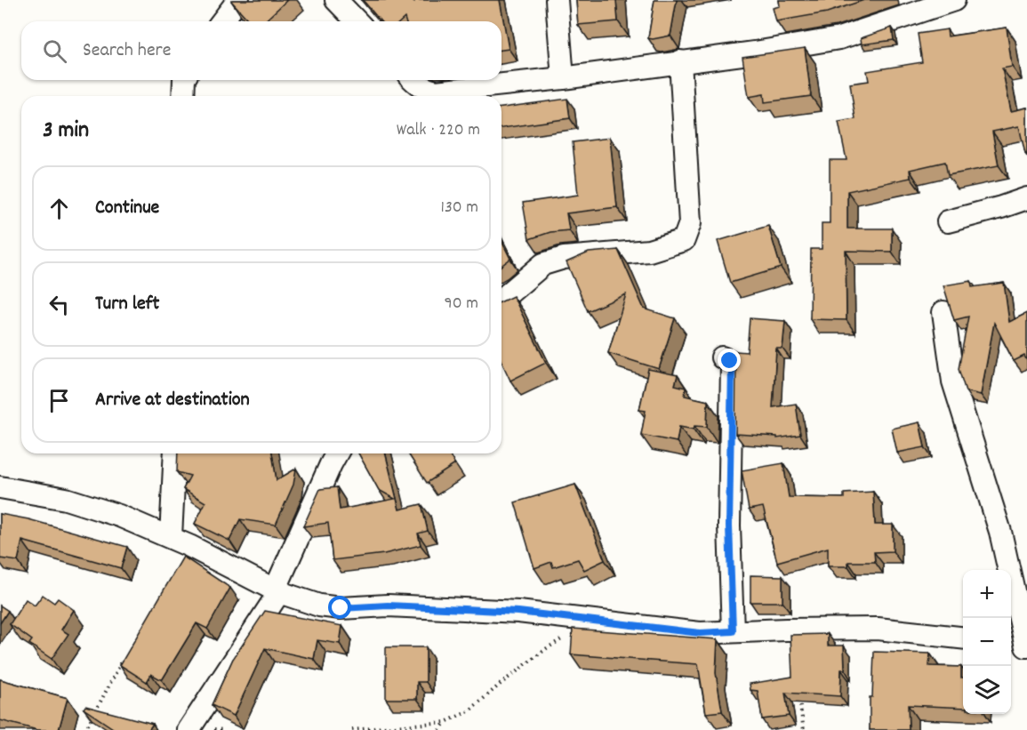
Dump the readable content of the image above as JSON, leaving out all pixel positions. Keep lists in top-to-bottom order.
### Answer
{
  "page": {
    "search": "Search here",
    "heading": ["3 min", "Walk · 220 m"],
    "list": [
      ["Continue", "130 m"],
      ["Turn left", "90 m"],
      "Arrive at destination"
    ],
    "map_buttons": ["+", "−"]
  }
}
